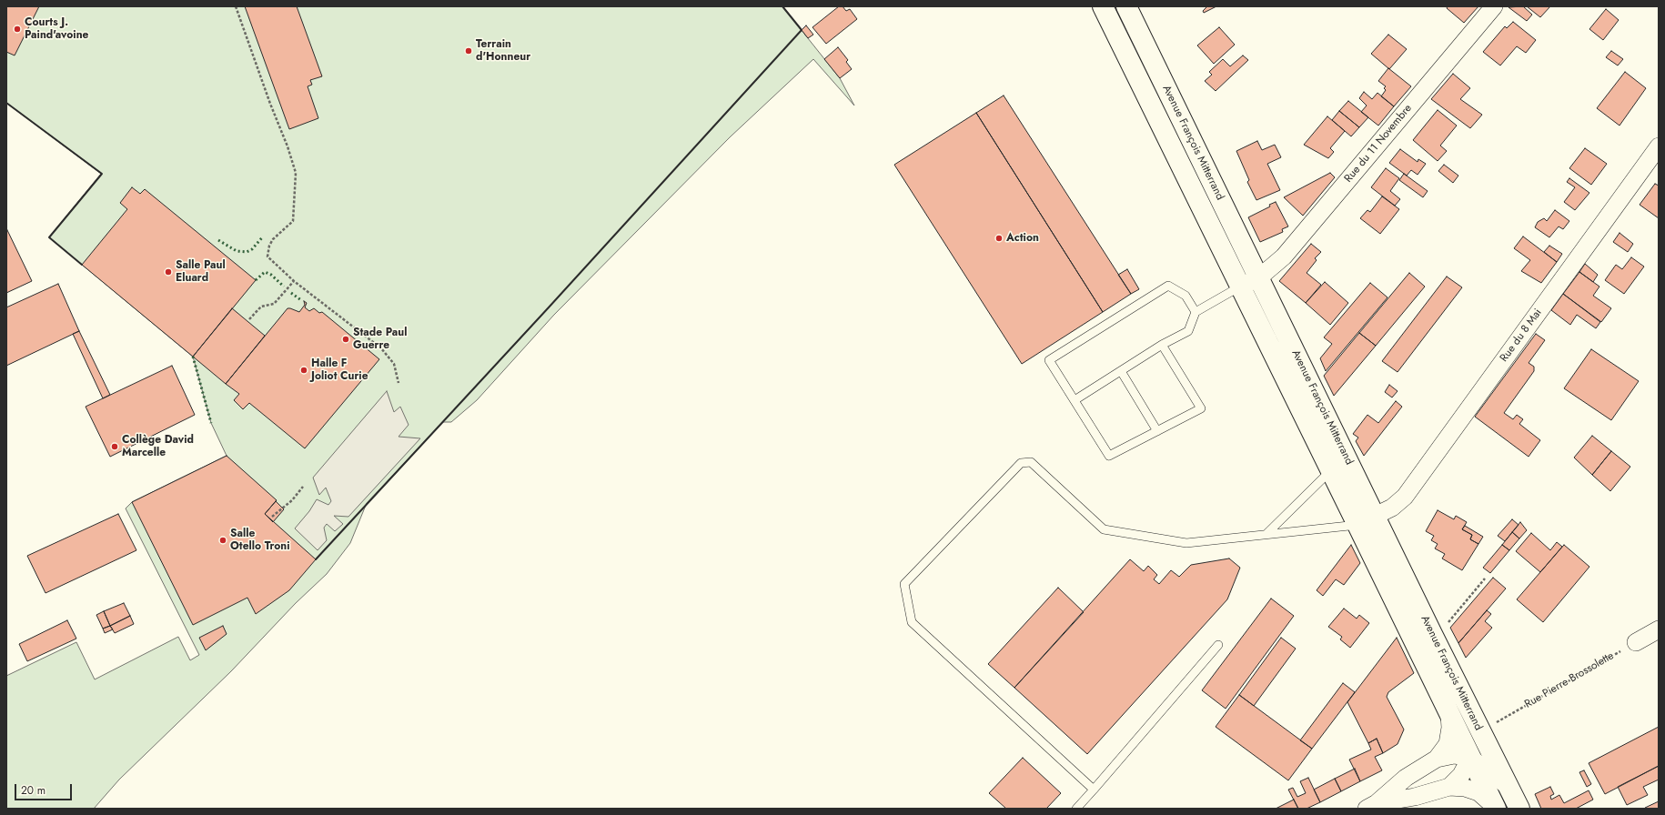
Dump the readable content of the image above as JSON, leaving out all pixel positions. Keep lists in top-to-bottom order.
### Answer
{
  "streets": {
    "main road": ["Avenue François Mitterrand"],
    "street": ["Rue du 11 Novembre", "Rue du 8 Mai"],
    "path": ["Rue Pierre Brossolette"]
  },
  "crossings": [
    ["Avenue François Mitterrand", "Rue du 11 Novembre"],
    ["Avenue François Mitterrand", "Rue du 8 Mai"],
    ["Avenue François Mitterrand", "Rue Pierre Brossolette"]
  ],
  "places": [
    "Courts J. Paind'avoine",
    "Terrain d'Honneur",
    "Action",
    "Salle Paul Eluard",
    "Stade Paul Guerre",
    "Halle F Joliot Curie",
    "Collège David Marcelle",
    "Salle Otello Troni"
  ],
  "scale_bar": "20 m"
}
